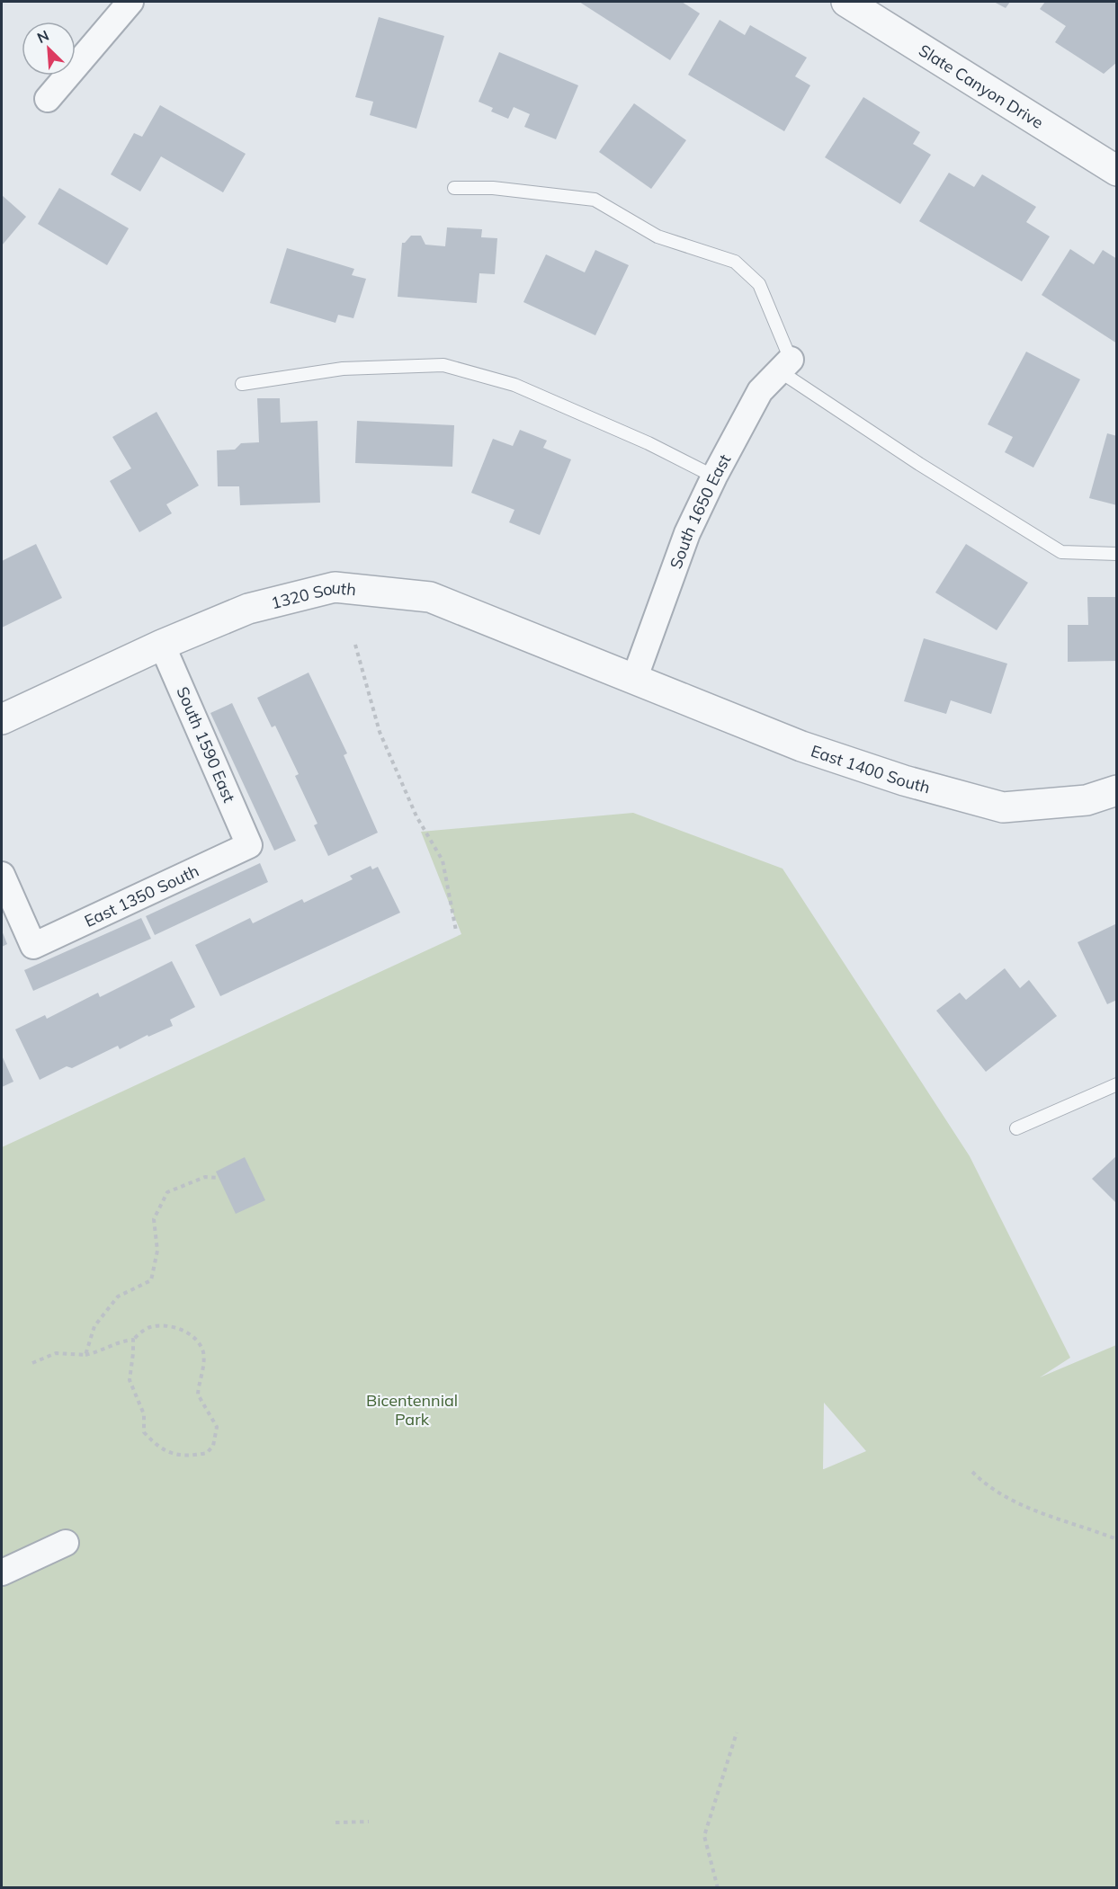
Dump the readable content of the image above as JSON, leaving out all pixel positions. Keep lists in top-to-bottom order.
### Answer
{
  "streets": {
    "street": [
      "Slate Canyon Drive",
      "South 1650 East",
      "1320 South",
      "South 1590 East",
      "East 1400 South",
      "East 1350 South"
    ]
  },
  "crossings": [
    ["South 1650 East", "1320 South"],
    ["South 1650 East", "East 1400 South"],
    ["1320 South", "South 1590 East"],
    ["1320 South", "East 1400 South"],
    ["South 1590 East", "East 1350 South"]
  ],
  "parks": ["Bicentennial Park"],
  "north": "top left"
}
